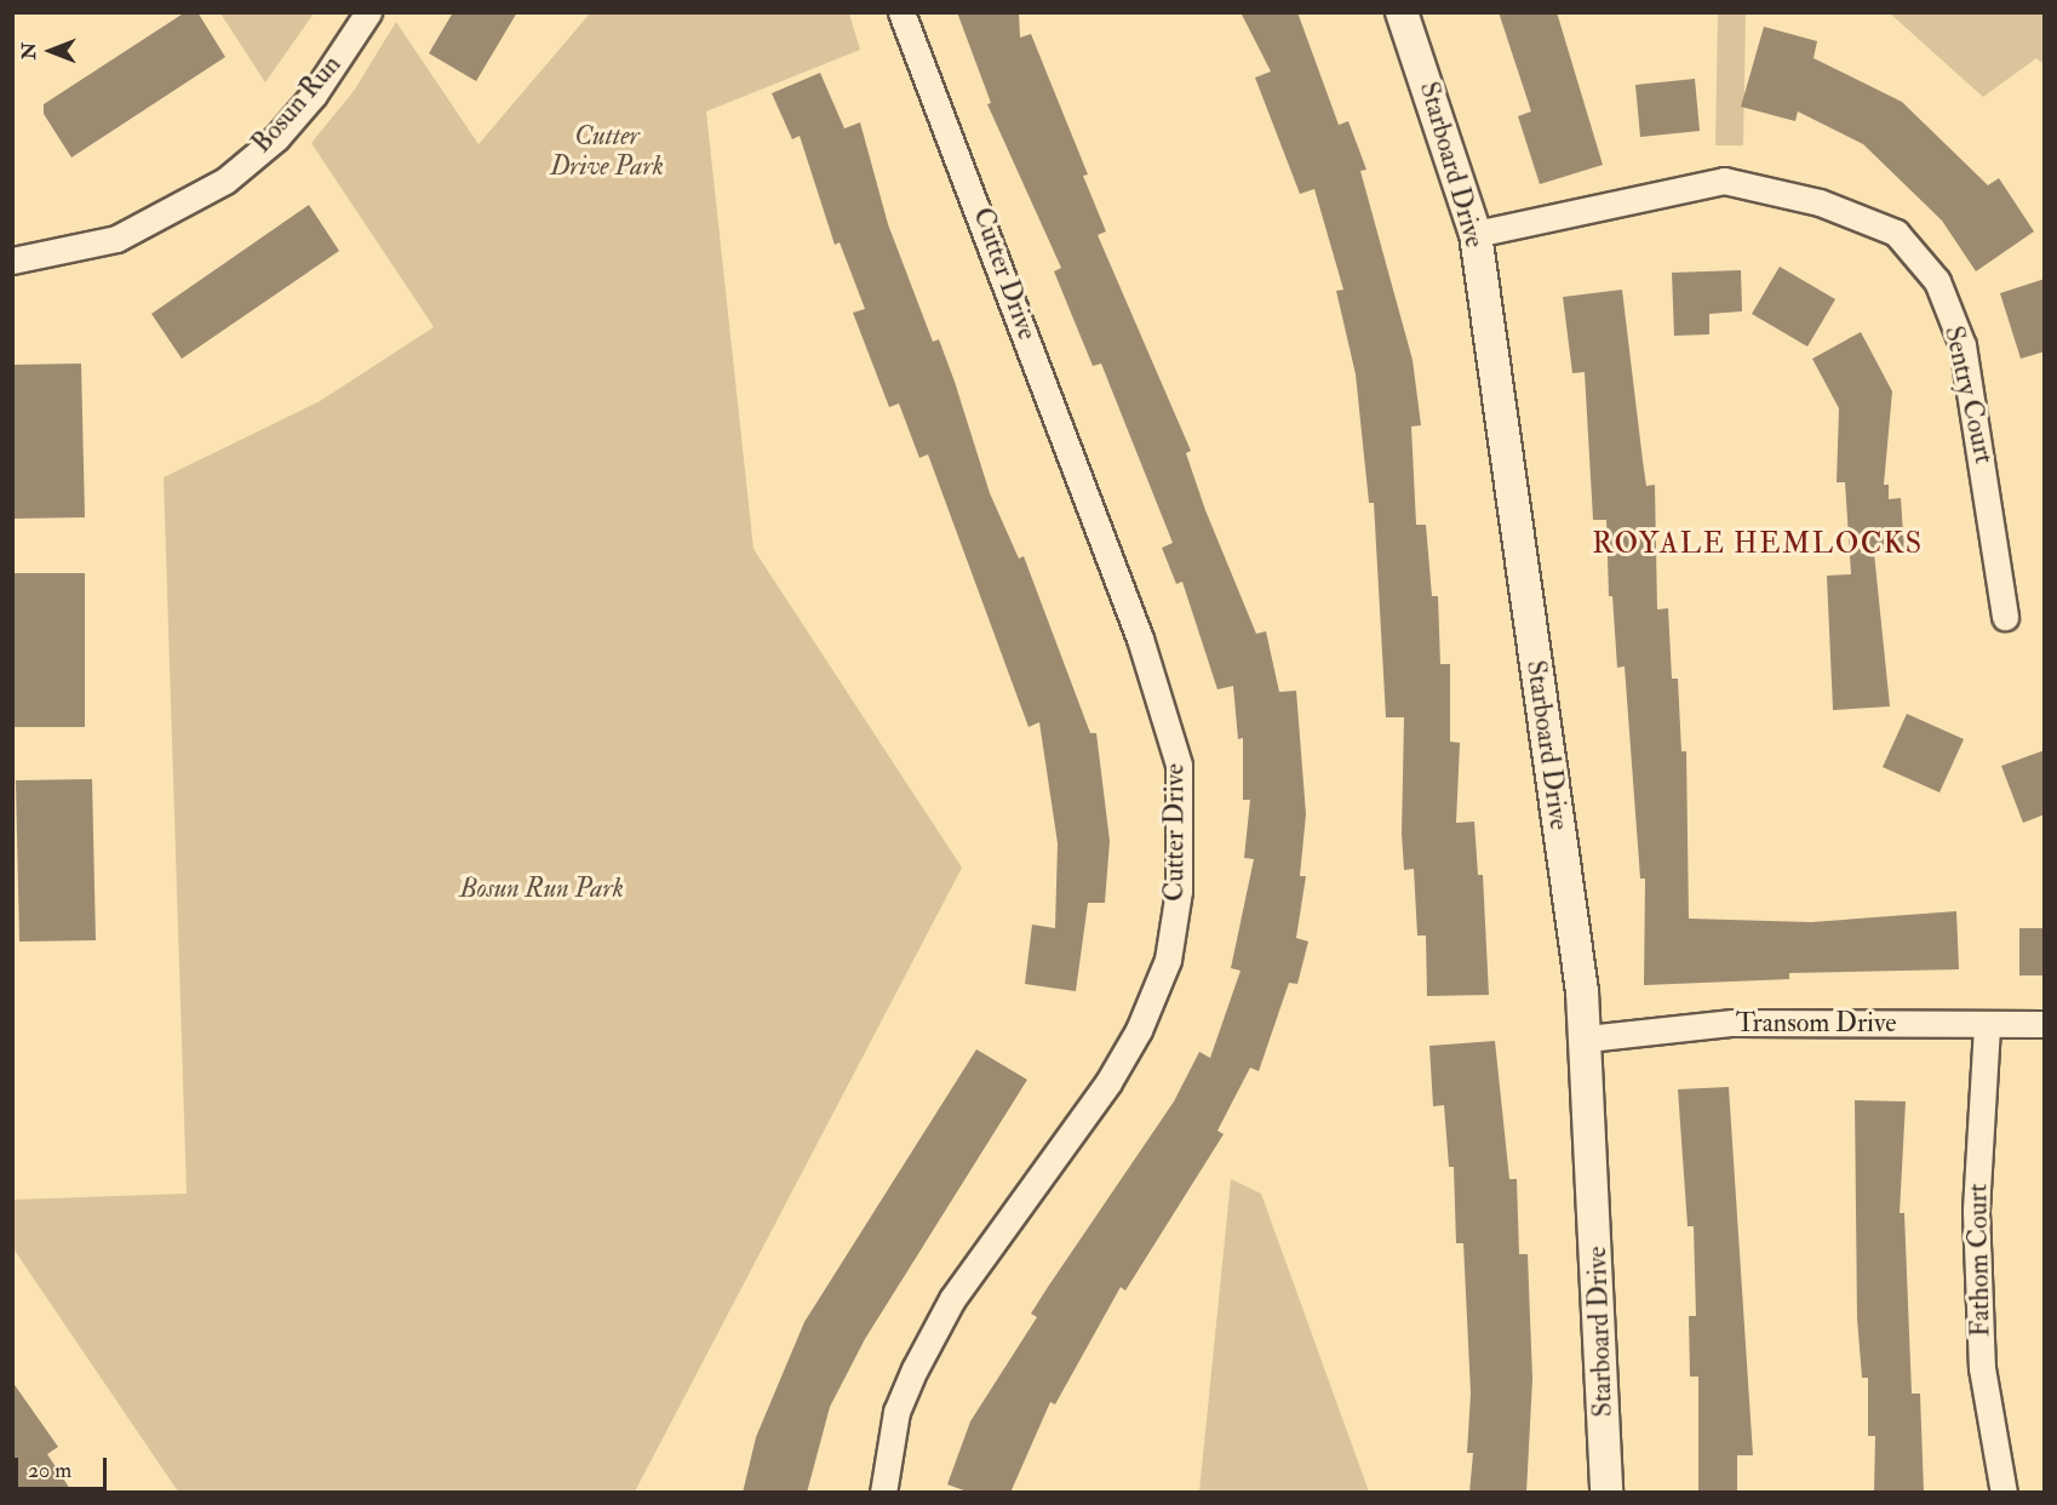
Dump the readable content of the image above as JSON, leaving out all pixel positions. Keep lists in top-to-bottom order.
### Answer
{
  "streets": {
    "street": [
      "Bosun Run",
      "Starboard Drive",
      "Cutter Drive",
      "Sentry Court",
      "Transom Drive",
      "Fathom Court"
    ]
  },
  "crossings": [
    ["Starboard Drive", "Sentry Court"],
    ["Starboard Drive", "Transom Drive"],
    ["Transom Drive", "Fathom Court"]
  ],
  "districts": ["ROYALE HEMLOCKS"],
  "parks": ["Cutter Drive Park", "Bosun Run Park"],
  "scale_bar": "20 m",
  "north": "left"
}
